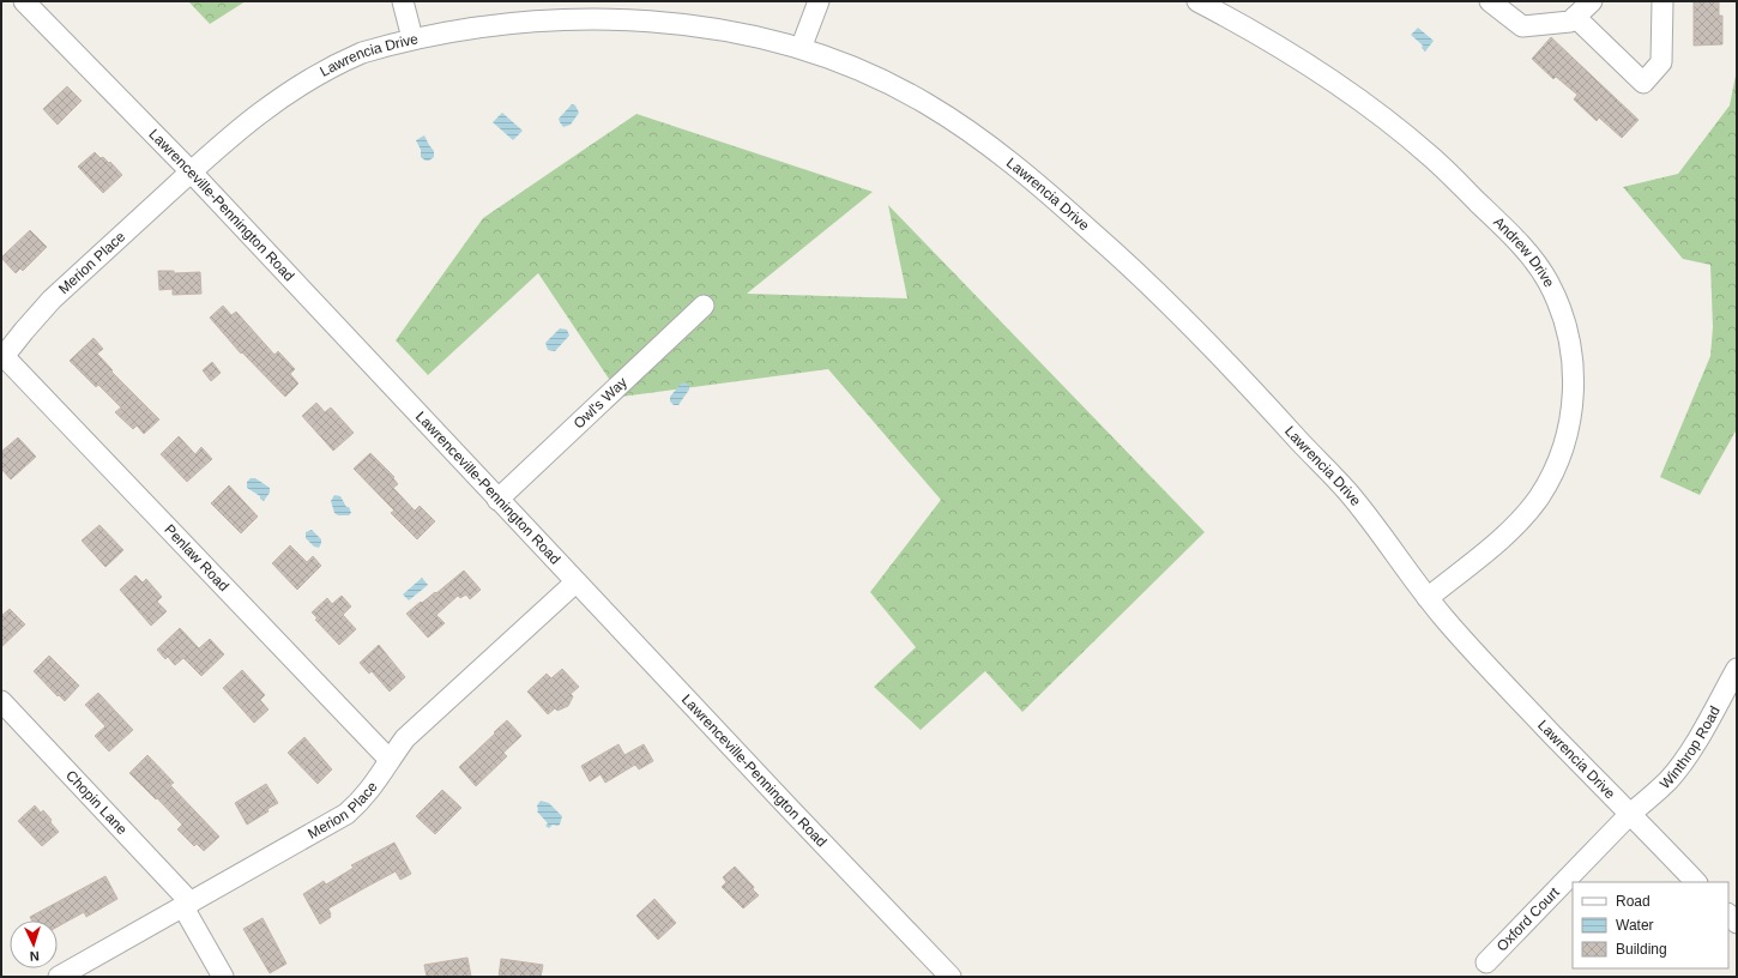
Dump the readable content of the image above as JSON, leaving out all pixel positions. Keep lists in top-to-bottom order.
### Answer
{
  "streets": {
    "street": [
      "Lawrencia Drive",
      "Lawrenceville-Pennington Road",
      "Andrew Drive",
      "Merion Place",
      "Owl's Way",
      "Penlaw Road",
      "Winthrop Road",
      "Chopin Lane",
      "Oxford Court"
    ]
  },
  "crossings": [
    ["Lawrencia Drive", "Lawrenceville-Pennington Road"],
    ["Lawrencia Drive", "Andrew Drive"],
    ["Lawrencia Drive", "Merion Place"],
    ["Lawrencia Drive", "Winthrop Road"],
    ["Lawrencia Drive", "Oxford Court"],
    ["Lawrenceville-Pennington Road", "Merion Place"],
    ["Lawrenceville-Pennington Road", "Owl's Way"],
    ["Merion Place", "Penlaw Road"],
    ["Merion Place", "Chopin Lane"],
    ["Winthrop Road", "Oxford Court"]
  ],
  "legend": ["Road", "Water", "Building"],
  "north": "bottom"
}
